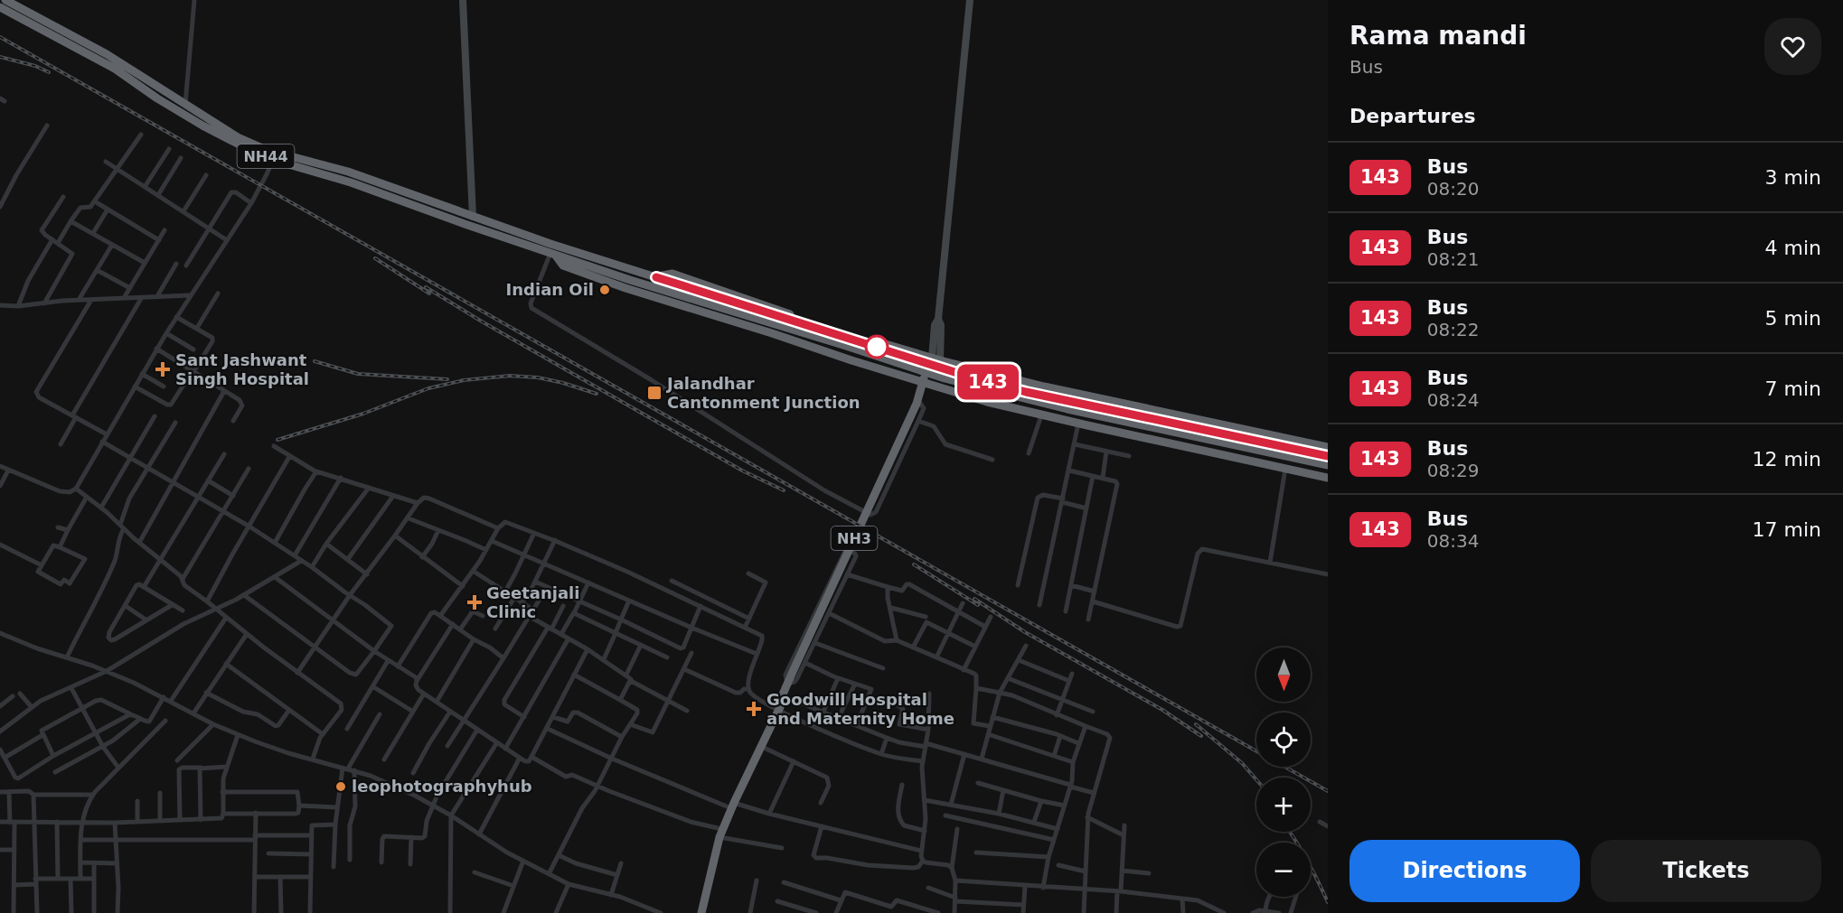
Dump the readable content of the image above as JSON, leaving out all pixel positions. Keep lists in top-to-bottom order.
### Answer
{
  "streets": {
    "highway": ["NH44", "NH3"]
  },
  "places": {
    "other": ["Indian Oil", "leophotographyhub"],
    "health": ["Sant Jashwant Singh Hospital", "Geetanjali Clinic", "Goodwill Hospital and Maternity Home"],
    "transit": ["Jalandhar Cantonment Junction"]
  },
  "lines": ["bus line 143"],
  "north": "bottom",
  "page": {
    "on_map": "143",
    "heading": [
      ["Rama mandi", "Bus"],
      "Departures"
    ],
    "list": [
      {
        "mark": "143",
        "name": "Bus",
        "note": "08:20",
        "value": "3 min"
      },
      {
        "mark": "143",
        "name": "Bus",
        "note": "08:21",
        "value": "4 min"
      },
      {
        "mark": "143",
        "name": "Bus",
        "note": "08:22",
        "value": "5 min"
      },
      {
        "mark": "143",
        "name": "Bus",
        "note": "08:24",
        "value": "7 min"
      },
      {
        "mark": "143",
        "name": "Bus",
        "note": "08:29",
        "value": "12 min"
      },
      {
        "mark": "143",
        "name": "Bus",
        "note": "08:34",
        "value": "17 min"
      }
    ],
    "map_buttons": ["+", "−"],
    "buttons": ["Directions", "Tickets"]
  }
}
